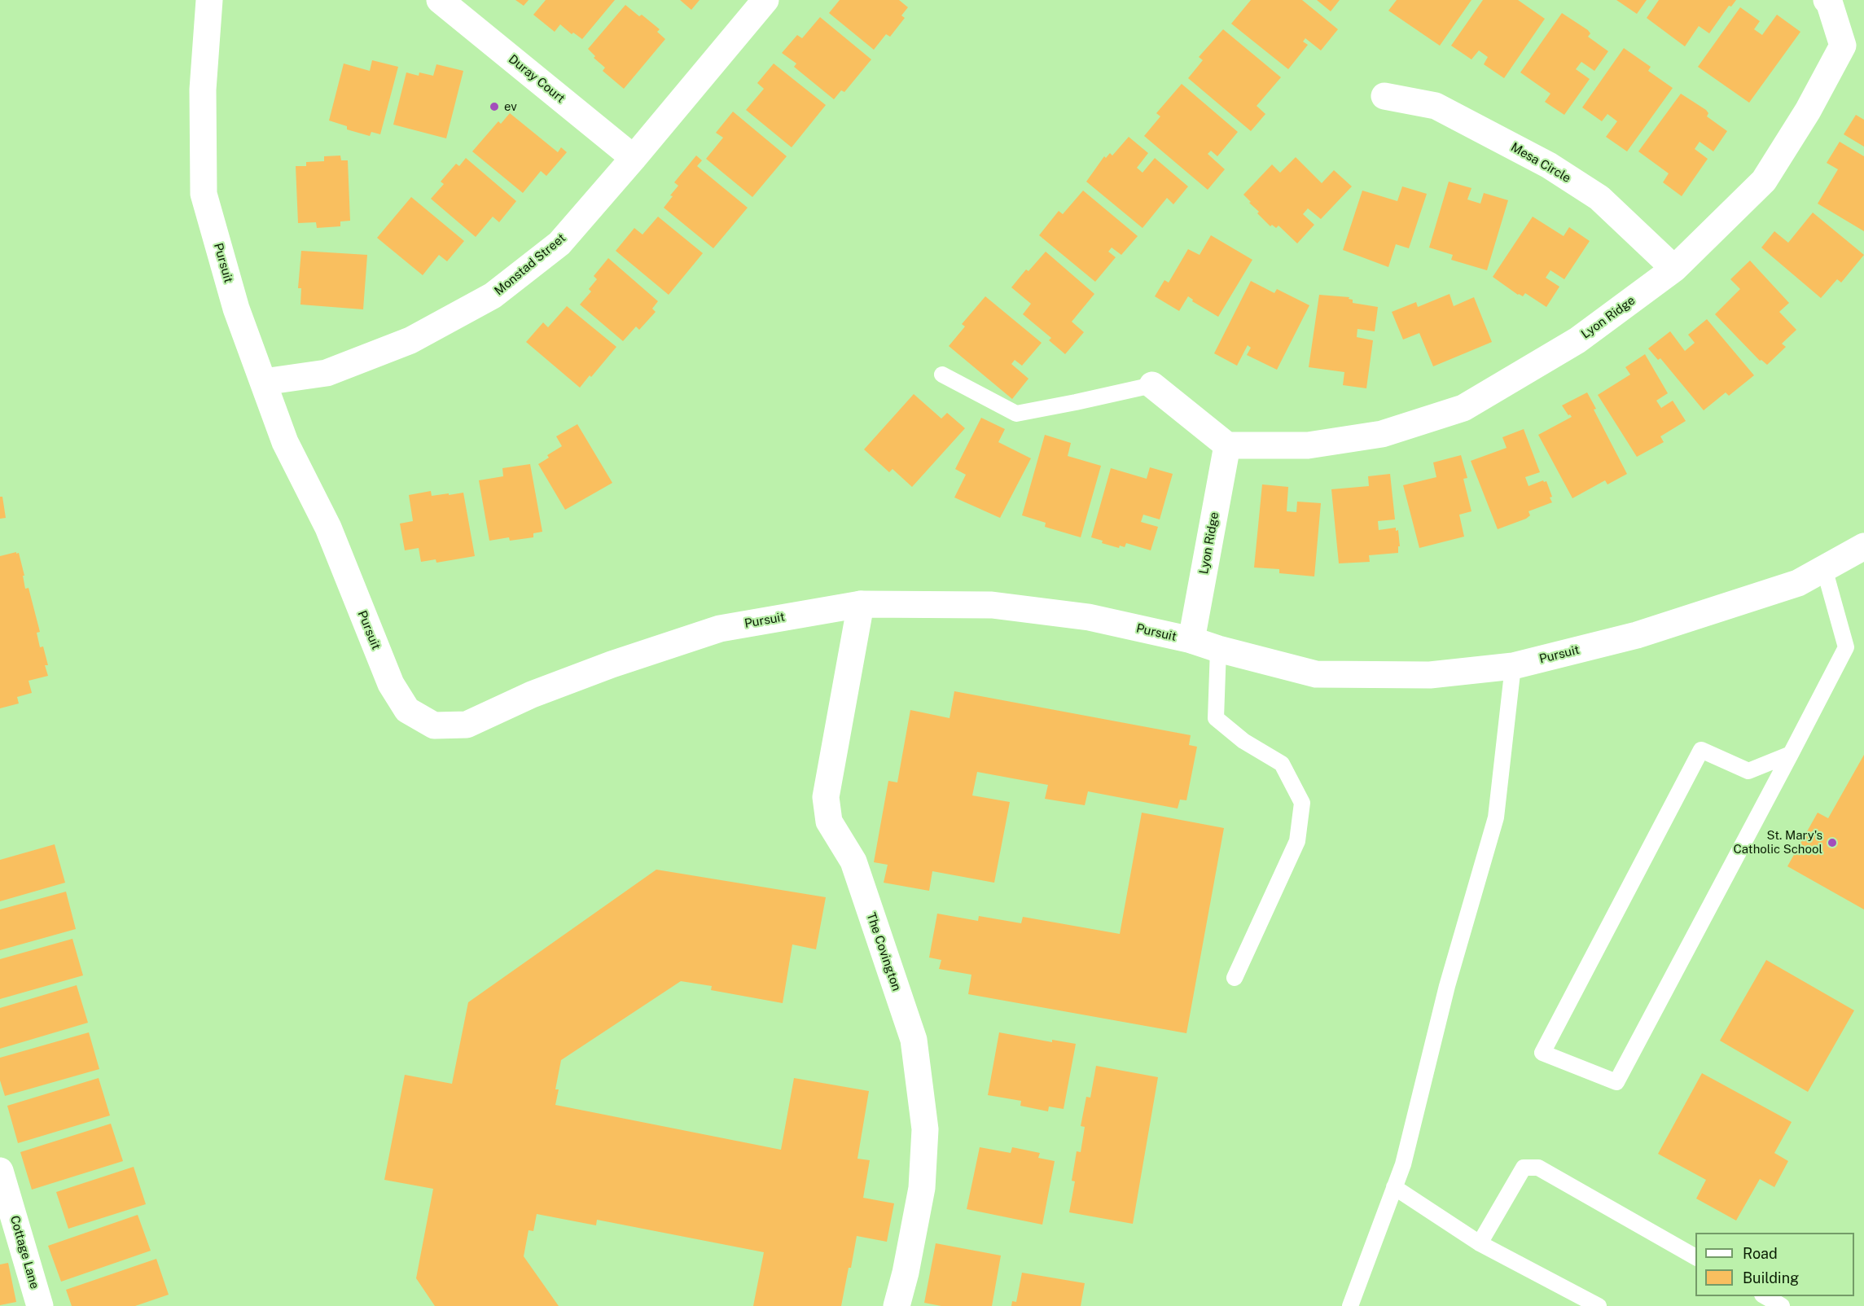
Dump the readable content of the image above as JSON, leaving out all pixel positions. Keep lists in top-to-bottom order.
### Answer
{
  "streets": {
    "street": [
      "Duray Court",
      "Mesa Circle",
      "Pursuit",
      "Monstad Street",
      "Lyon Ridge",
      "The Covington",
      "Cottage Lane"
    ]
  },
  "crossings": [
    ["Duray Court", "Monstad Street"],
    ["Mesa Circle", "Lyon Ridge"],
    ["Pursuit", "Monstad Street"],
    ["Pursuit", "Lyon Ridge"],
    ["Pursuit", "The Covington"]
  ],
  "places": ["ev", "St. Mary's Catholic School"],
  "legend": ["Road", "Building"]
}
